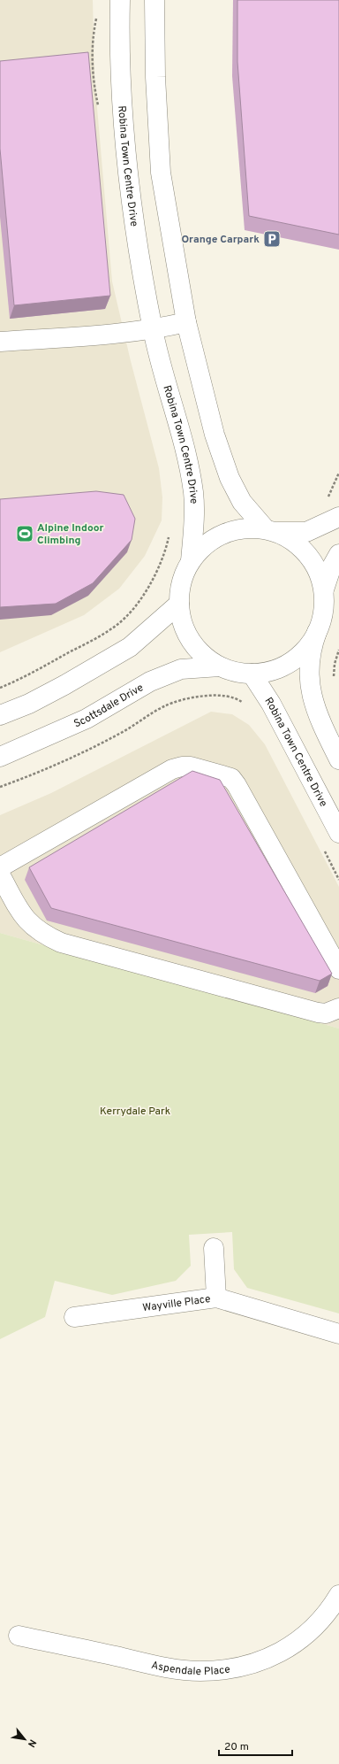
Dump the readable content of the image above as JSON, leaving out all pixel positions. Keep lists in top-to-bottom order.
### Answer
{
  "streets": {
    "street": [
      "Robina Town Centre Drive",
      "Scottsdale Drive",
      "Wayville Place",
      "Aspendale Place"
    ]
  },
  "parks": ["Kerrydale Park"],
  "places": {
    "parking": ["Orange Carpark"],
    "sports": ["Alpine Indoor Climbing"]
  },
  "scale_bar": "20 m",
  "north": "bottom right"
}
